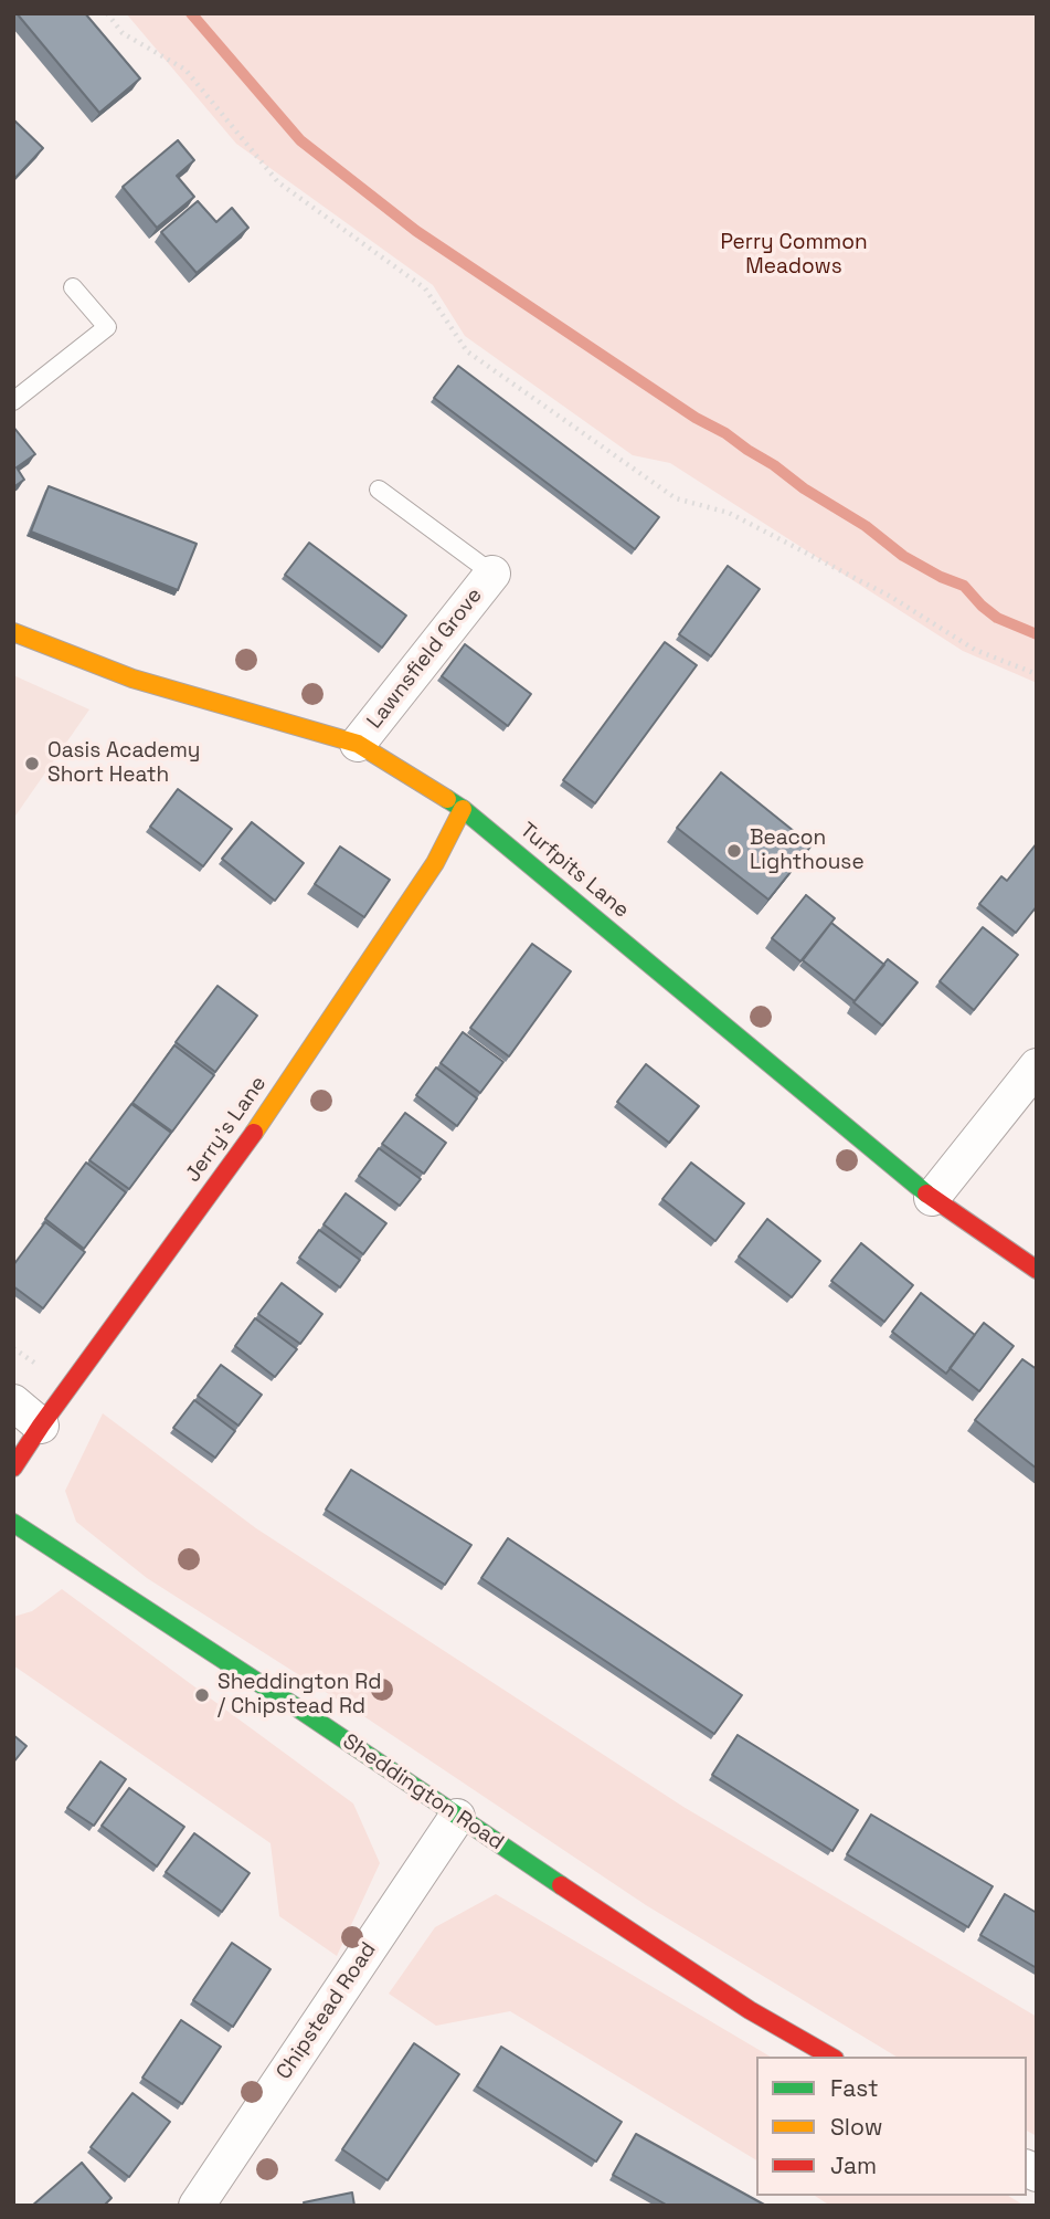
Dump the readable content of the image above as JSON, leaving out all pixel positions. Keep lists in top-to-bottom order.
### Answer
{
  "streets": {
    "street": [
      "Lawnsfield Grove",
      "Turfpits Lane",
      "Jerry's Lane",
      "Sheddington Road",
      "Chipstead Road"
    ]
  },
  "crossings": [
    ["Lawnsfield Grove", "Turfpits Lane"],
    ["Turfpits Lane", "Jerry's Lane"],
    ["Sheddington Road", "Chipstead Road"]
  ],
  "parks": ["Perry Common Meadows"],
  "places": ["Oasis Academy Short Heath", "Beacon Lighthouse", "Sheddington Rd / Chipstead Rd"],
  "legend": ["Fast", "Slow", "Jam"]
}
